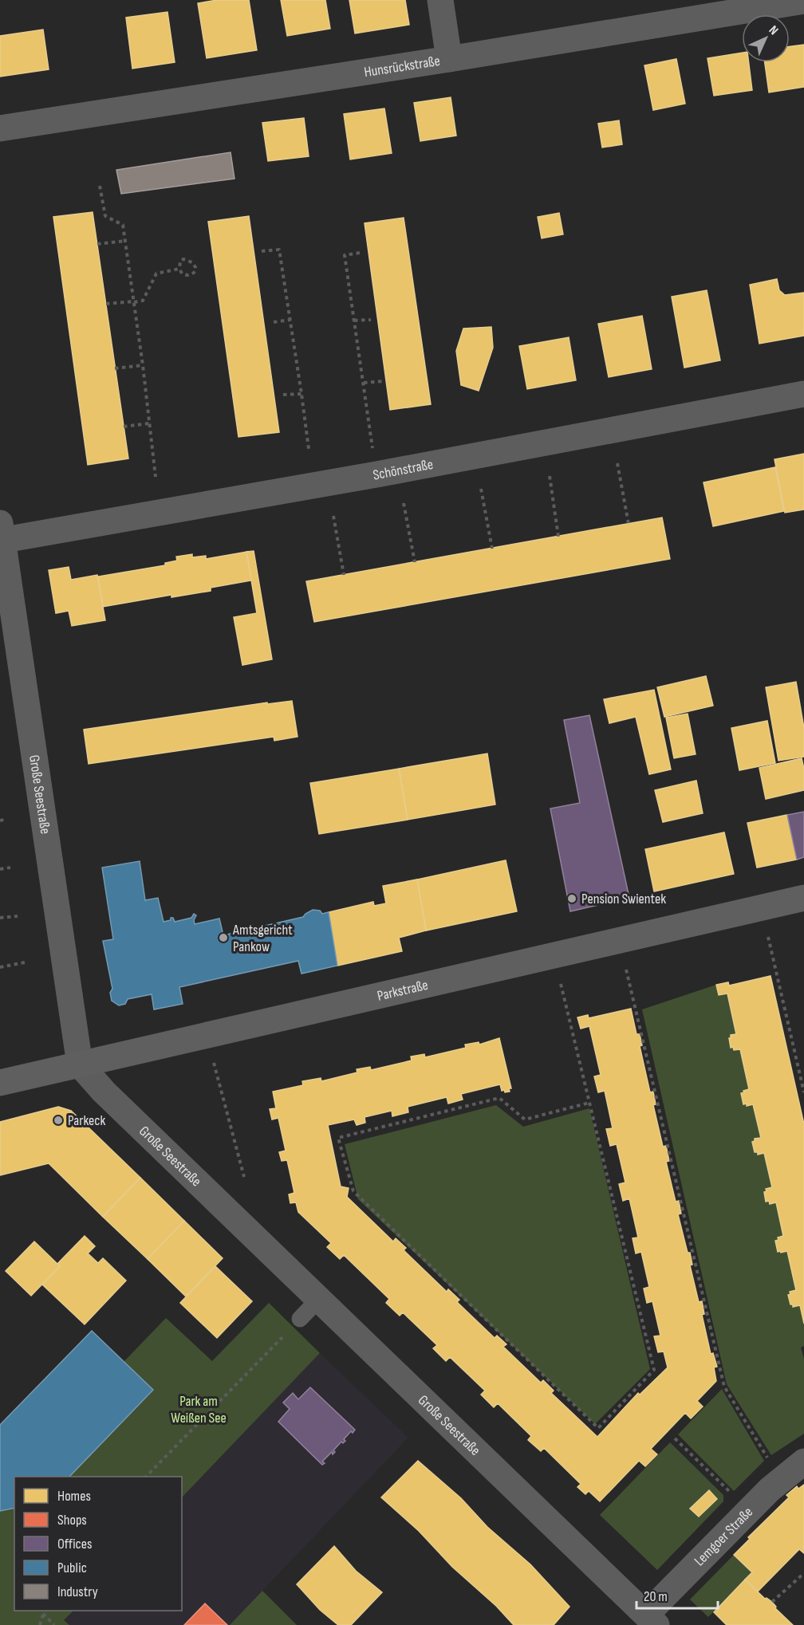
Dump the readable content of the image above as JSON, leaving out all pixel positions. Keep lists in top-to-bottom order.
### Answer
{
  "streets": {
    "street": [
      "Hunsrückstraße",
      "Schönstraße",
      "Große Seestraße",
      "Parkstraße",
      "Lemgoer Straße"
    ]
  },
  "crossings": [
    ["Schönstraße", "Große Seestraße"],
    ["Große Seestraße", "Parkstraße"],
    ["Große Seestraße", "Lemgoer Straße"]
  ],
  "parks": ["Park am Weißen See"],
  "places": ["Pension Swientek", "Amtsgericht Pankow", "Parkeck"],
  "legend": [
    "Homes",
    "Shops",
    "Offices",
    "Public",
    "Industry"
  ],
  "scale_bar": "20 m",
  "north": "top right"
}
